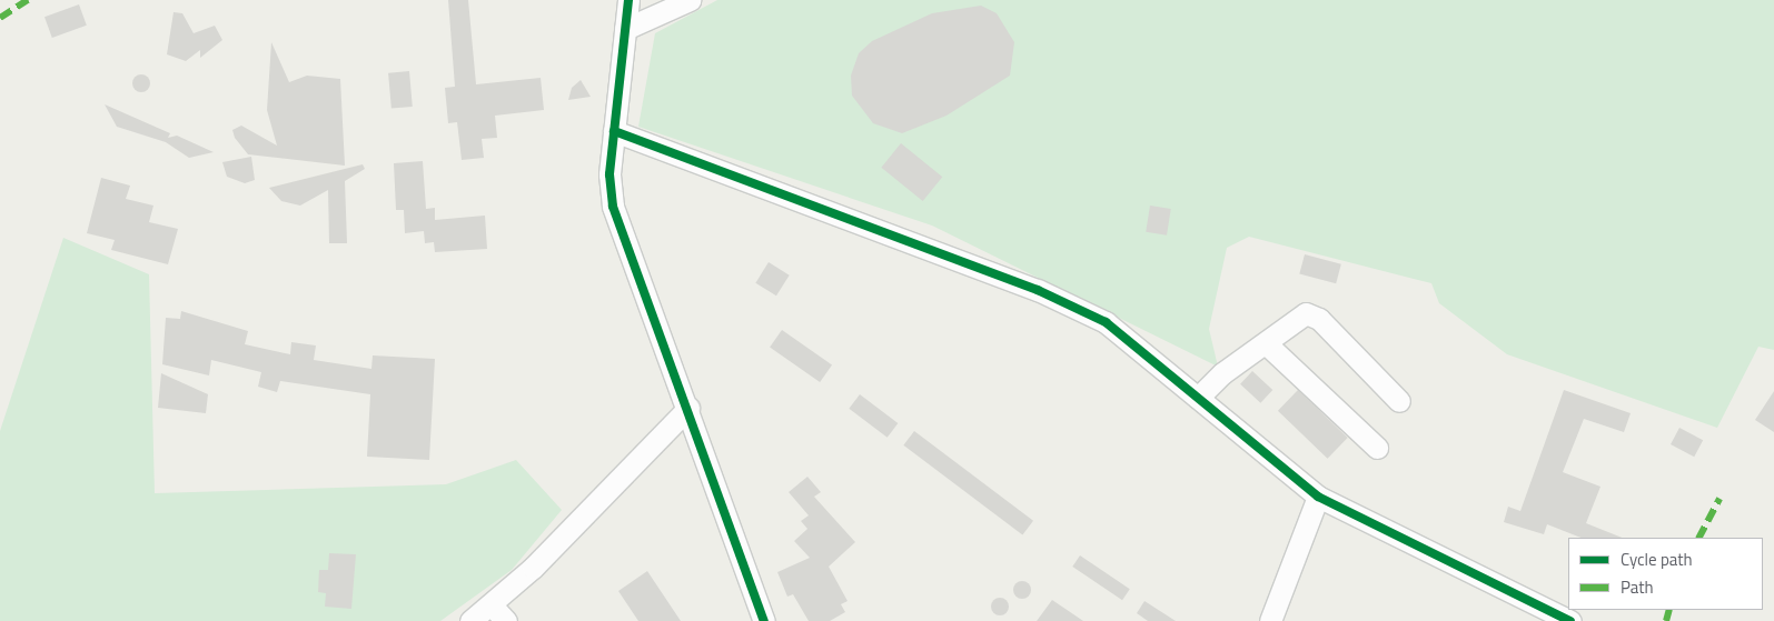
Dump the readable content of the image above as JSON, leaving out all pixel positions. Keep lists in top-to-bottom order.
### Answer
{
  "legend": ["Cycle path", "Path"]
}
